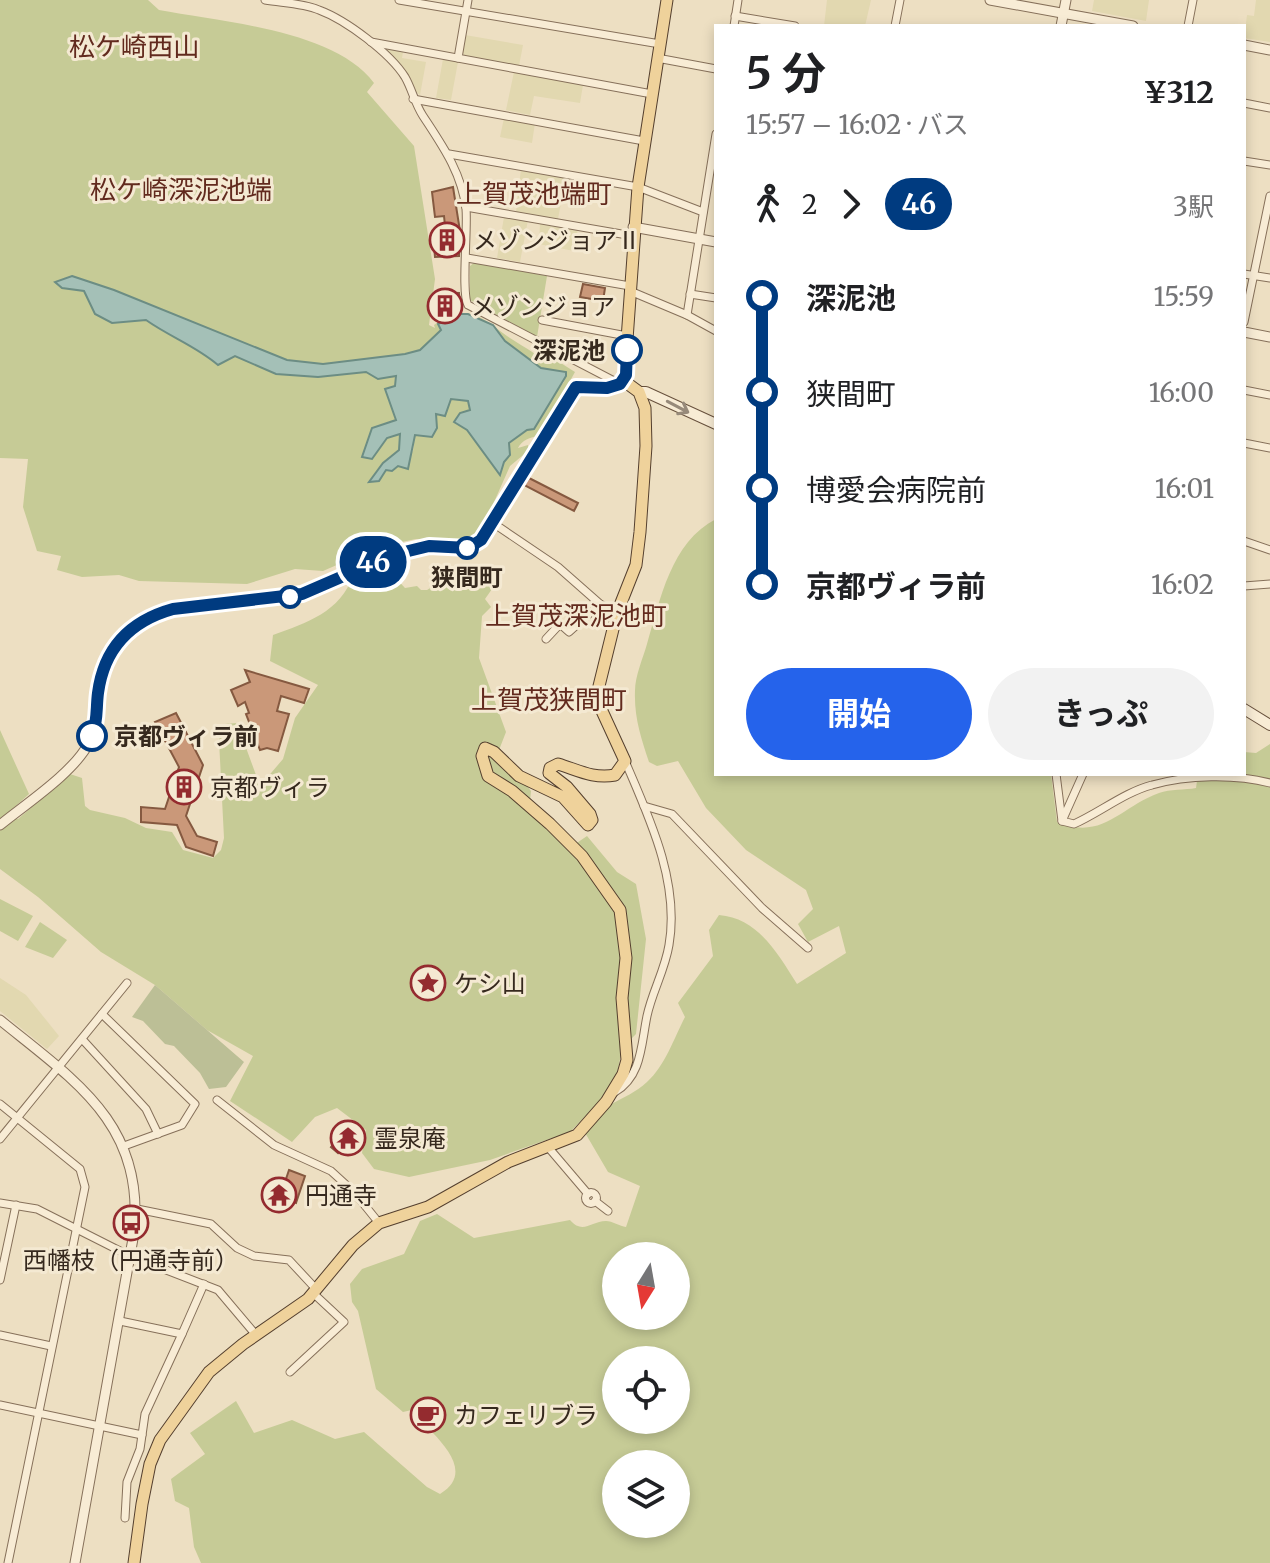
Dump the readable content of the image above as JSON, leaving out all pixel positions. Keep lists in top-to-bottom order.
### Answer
{
  "districts": [
    "松ケ崎西山",
    "松ケ崎深泥池端",
    "上賀茂池端町",
    "上賀茂深泥池町",
    "上賀茂狭間町"
  ],
  "places": {
    "building": ["メゾンジョアⅡ", "メゾンジョア", "京都ヴィラ"],
    "other": ["深泥池", "狭間町", "京都ヴィラ前"],
    "place": ["ケシ山"],
    "temple": ["霊泉庵", "円通寺"],
    "bus stop": ["西幡枝（円通寺前）"],
    "cafe": ["カフェリブラ"]
  },
  "lines": ["bus line 46"],
  "north": "bottom",
  "page": {
    "on_map": "46",
    "heading": ["5 分", "15:57 – 16:02 · バス", "¥312"],
    "legs": ["2", "46", "3駅"],
    "list": [
      {
        "name": "深泥池",
        "value": "15:59"
      },
      {
        "name": "狭間町",
        "value": "16:00"
      },
      {
        "name": "博愛会病院前",
        "value": "16:01"
      },
      {
        "name": "京都ヴィラ前",
        "value": "16:02"
      }
    ],
    "buttons": ["開始", "きっぷ"]
  }
}
